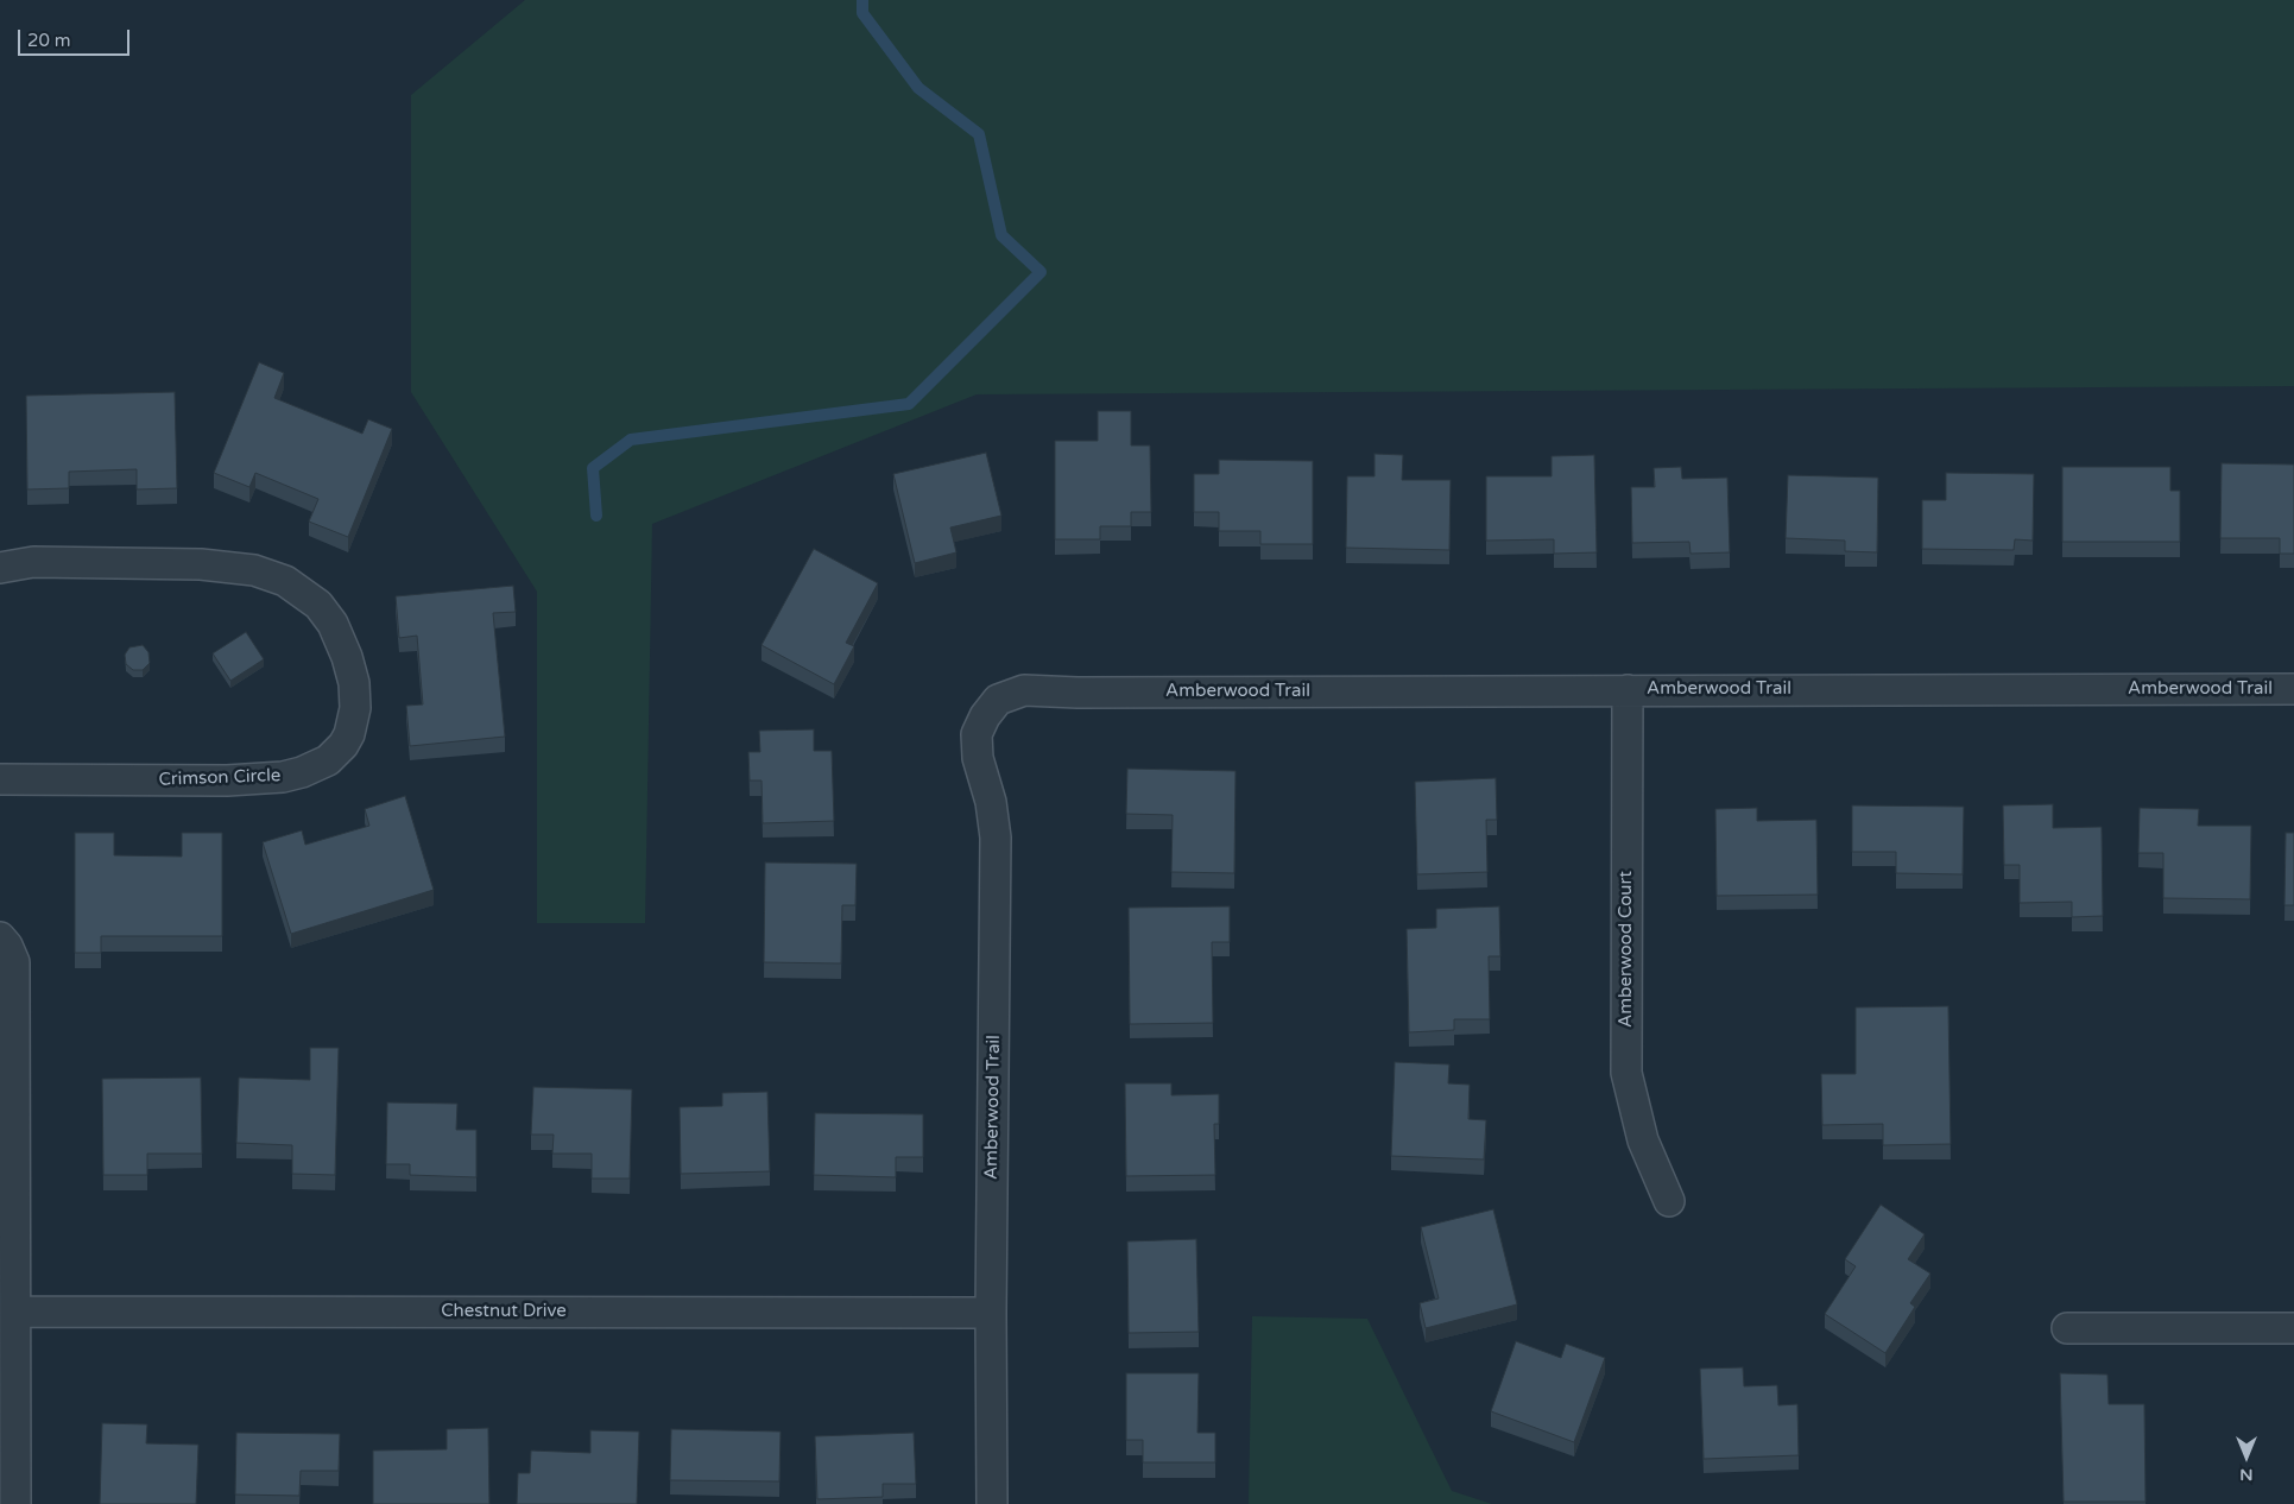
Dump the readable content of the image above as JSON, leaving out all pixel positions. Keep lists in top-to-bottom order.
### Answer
{
  "streets": {
    "street": [
      "Amberwood Trail",
      "Crimson Circle",
      "Amberwood Court",
      "Chestnut Drive"
    ]
  },
  "crossings": [
    ["Amberwood Trail", "Amberwood Court"],
    ["Amberwood Trail", "Chestnut Drive"]
  ],
  "scale_bar": "20 m",
  "north": "bottom"
}
